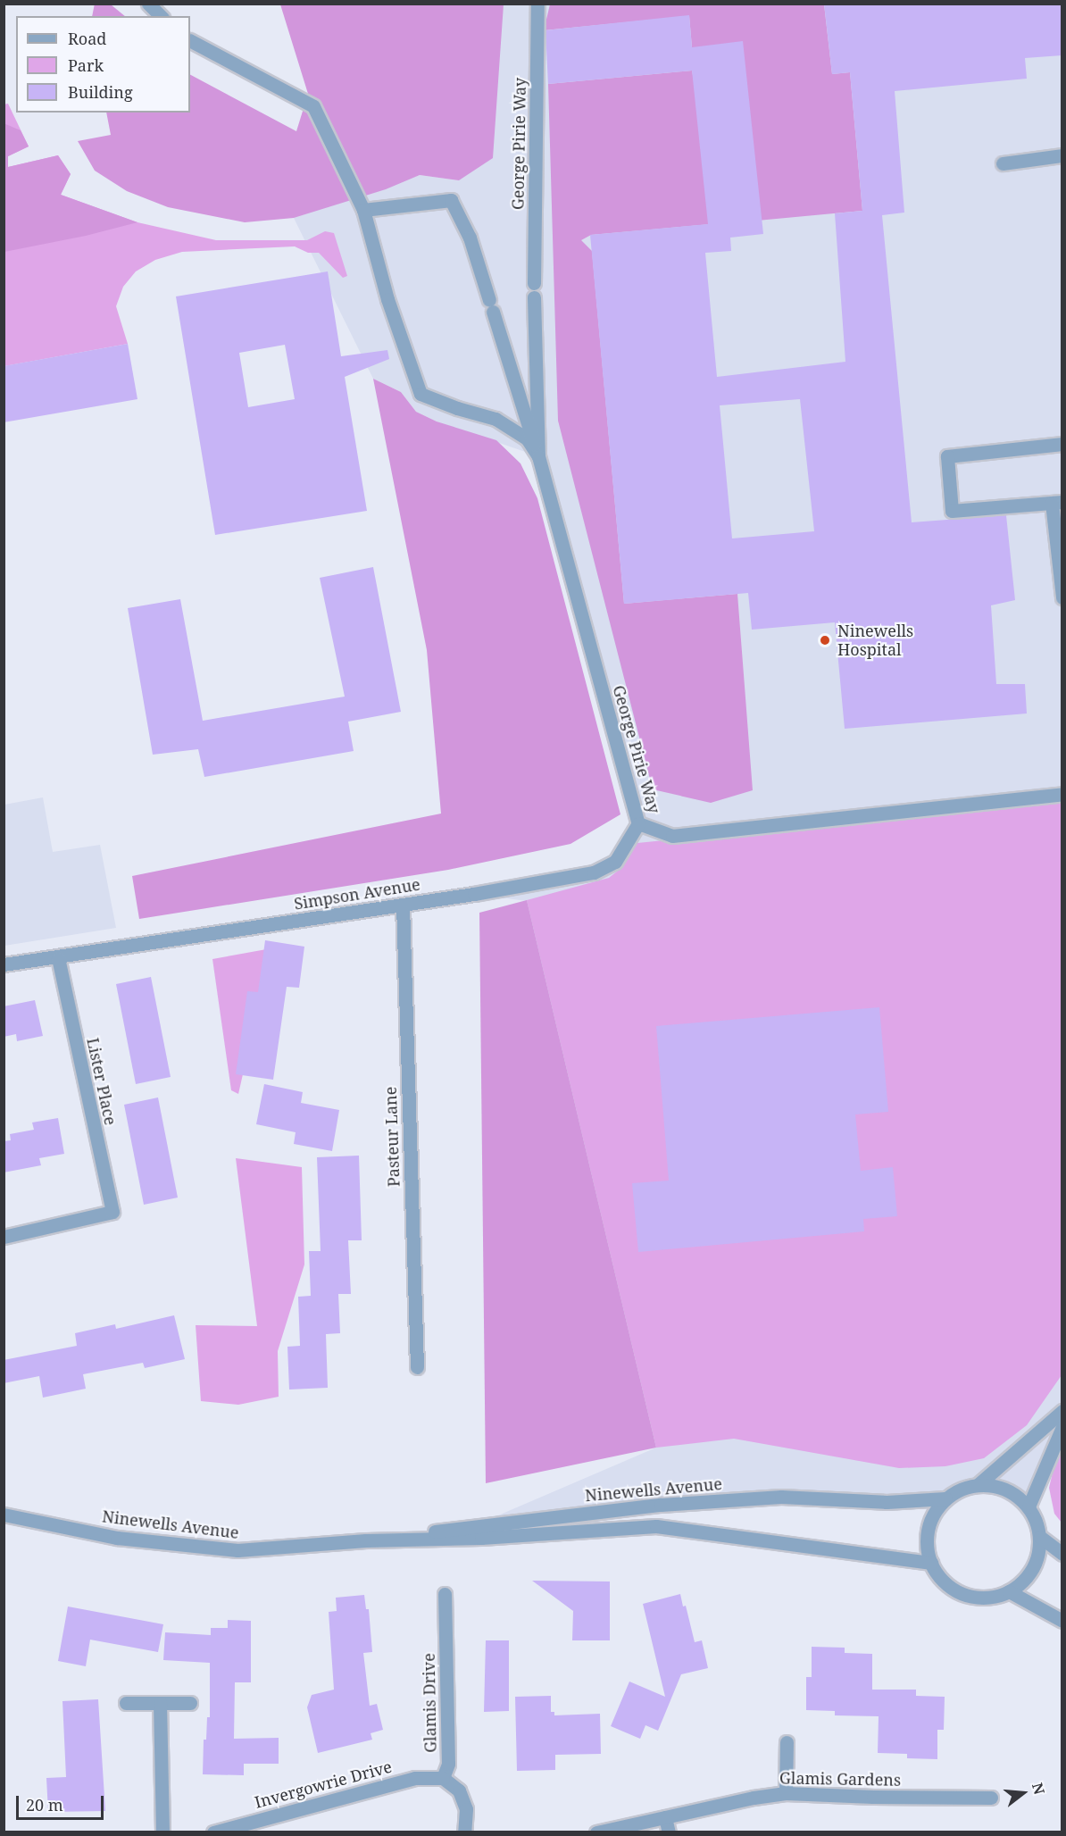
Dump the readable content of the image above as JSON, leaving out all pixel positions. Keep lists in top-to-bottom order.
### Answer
{
  "streets": {
    "street": [
      "George Pirie Way",
      "Simpson Avenue",
      "Lister Place",
      "Pasteur Lane",
      "Ninewells Avenue",
      "Glamis Drive",
      "Glamis Gardens",
      "Invergowrie Drive"
    ]
  },
  "crossings": [
    ["George Pirie Way", "Simpson Avenue"],
    ["Simpson Avenue", "Lister Place"],
    ["Simpson Avenue", "Pasteur Lane"],
    ["Glamis Drive", "Invergowrie Drive"]
  ],
  "places": ["Ninewells Hospital"],
  "legend": ["Road", "Park", "Building"],
  "scale_bar": "20 m",
  "north": "right"
}
